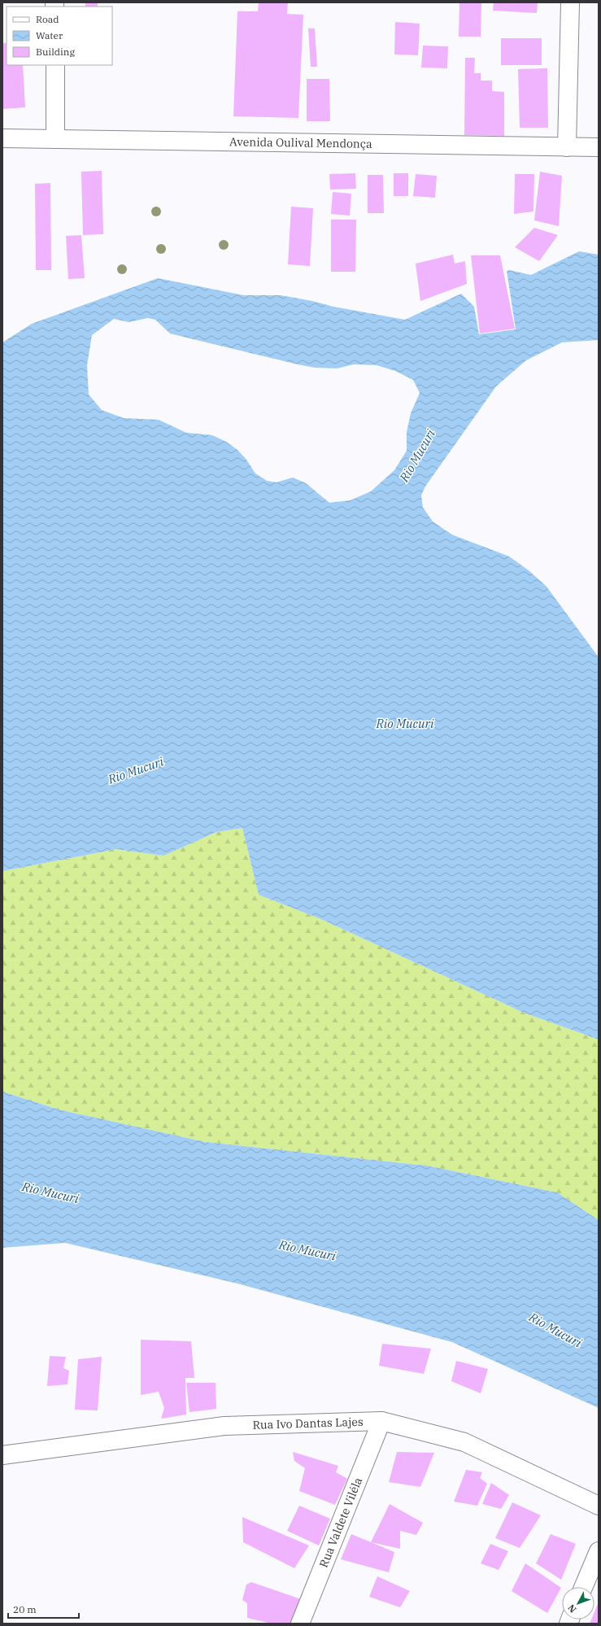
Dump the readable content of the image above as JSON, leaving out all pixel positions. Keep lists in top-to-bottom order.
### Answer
{
  "streets": {
    "street": ["Avenida Oulival Mendonça", "Rua Ivo Dantas Lajes", "Rua Valdete Viléla"]
  },
  "crossings": [
    ["Rua Ivo Dantas Lajes", "Rua Valdete Viléla"]
  ],
  "water": ["Rio Mucuri"],
  "legend": ["Road", "Water", "Building"],
  "scale_bar": "20 m",
  "north": "bottom left"
}
